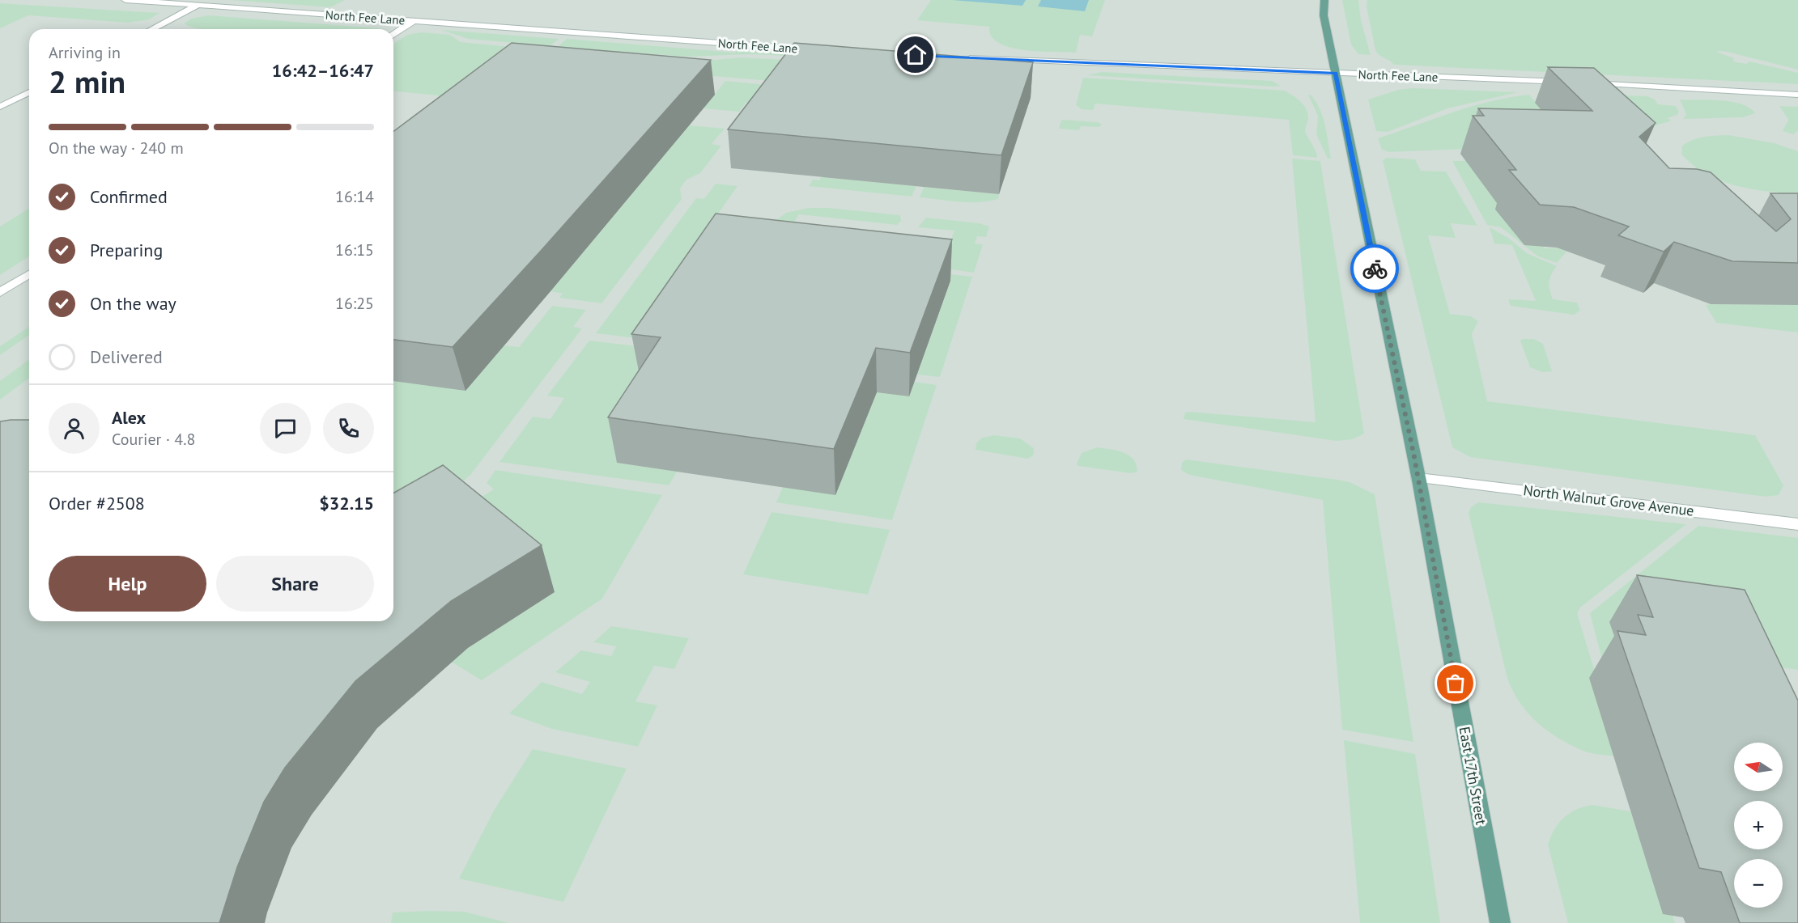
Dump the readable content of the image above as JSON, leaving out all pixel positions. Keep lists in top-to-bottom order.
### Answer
{
  "streets": {
    "main road": ["East 17th Street"],
    "street": ["North Fee Lane", "North Walnut Grove Avenue"]
  },
  "crossings": [
    ["North Fee Lane", "East 17th Street"],
    ["North Walnut Grove Avenue", "East 17th Street"]
  ],
  "north": "left",
  "page": {
    "heading": ["2 min", "Arriving in", "16:42–16:47"],
    "panel": [
      "Alex",
      "Courier · 4.8",
      "Order #2508",
      "$32.15"
    ],
    "bar": "On the way · 240 m",
    "list": [
      ["Confirmed", "16:14"],
      ["Preparing", "16:15"],
      ["On the way", "16:25"],
      "Delivered"
    ],
    "buttons": ["Help", "Share"],
    "map_buttons": ["+", "−"]
  }
}
